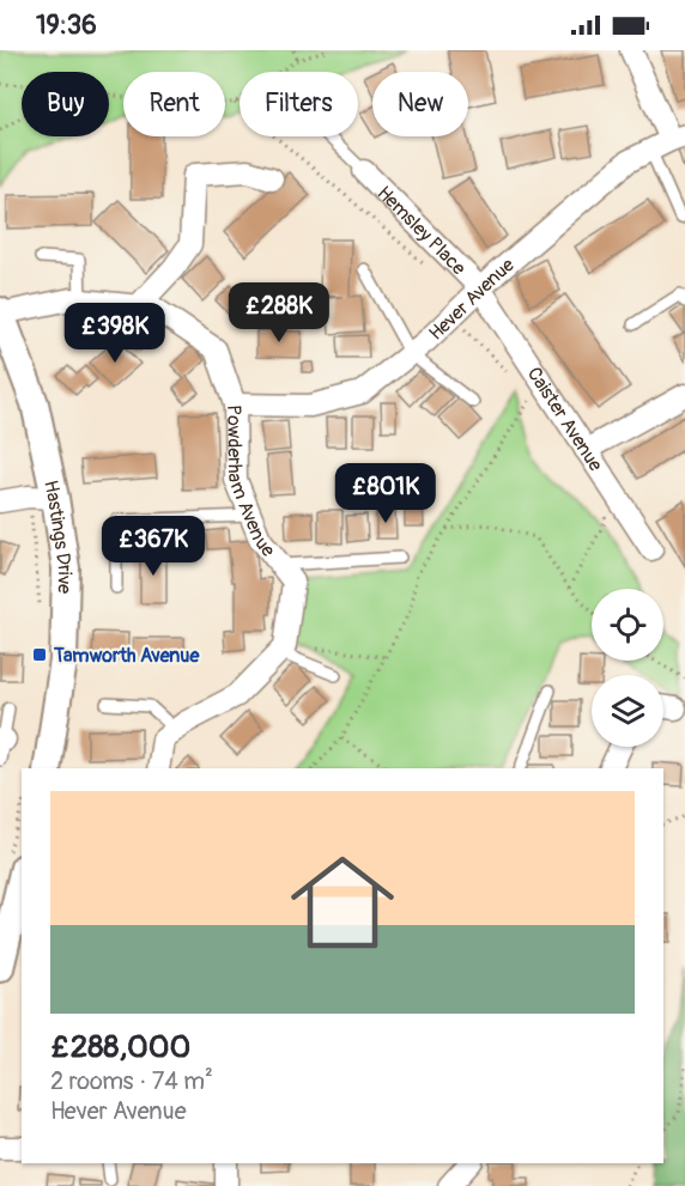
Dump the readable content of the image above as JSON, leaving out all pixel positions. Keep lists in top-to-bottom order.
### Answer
{
  "streets": {
    "street": [
      "Hemsley Place",
      "Hever Avenue",
      "Caister Avenue",
      "Powderham Avenue",
      "Hastings Drive"
    ]
  },
  "crossings": [
    ["Hemsley Place", "Hever Avenue"],
    ["Hemsley Place", "Caister Avenue"],
    ["Hever Avenue", "Caister Avenue"],
    ["Hever Avenue", "Powderham Avenue"],
    ["Powderham Avenue", "Hastings Drive"]
  ],
  "places": {
    "transit": ["Tamworth Avenue"]
  },
  "page": {
    "status": "19:36",
    "chip": [
      "Buy",
      "Rent",
      "Filters",
      "New"
    ],
    "price": [
      "£288K",
      "£398K",
      "£801K",
      "£367K"
    ],
    "list": [
      {
        "name": "£288,000",
        "note": "2 rooms · 74 m² · Hever Avenue"
      }
    ]
  }
}
